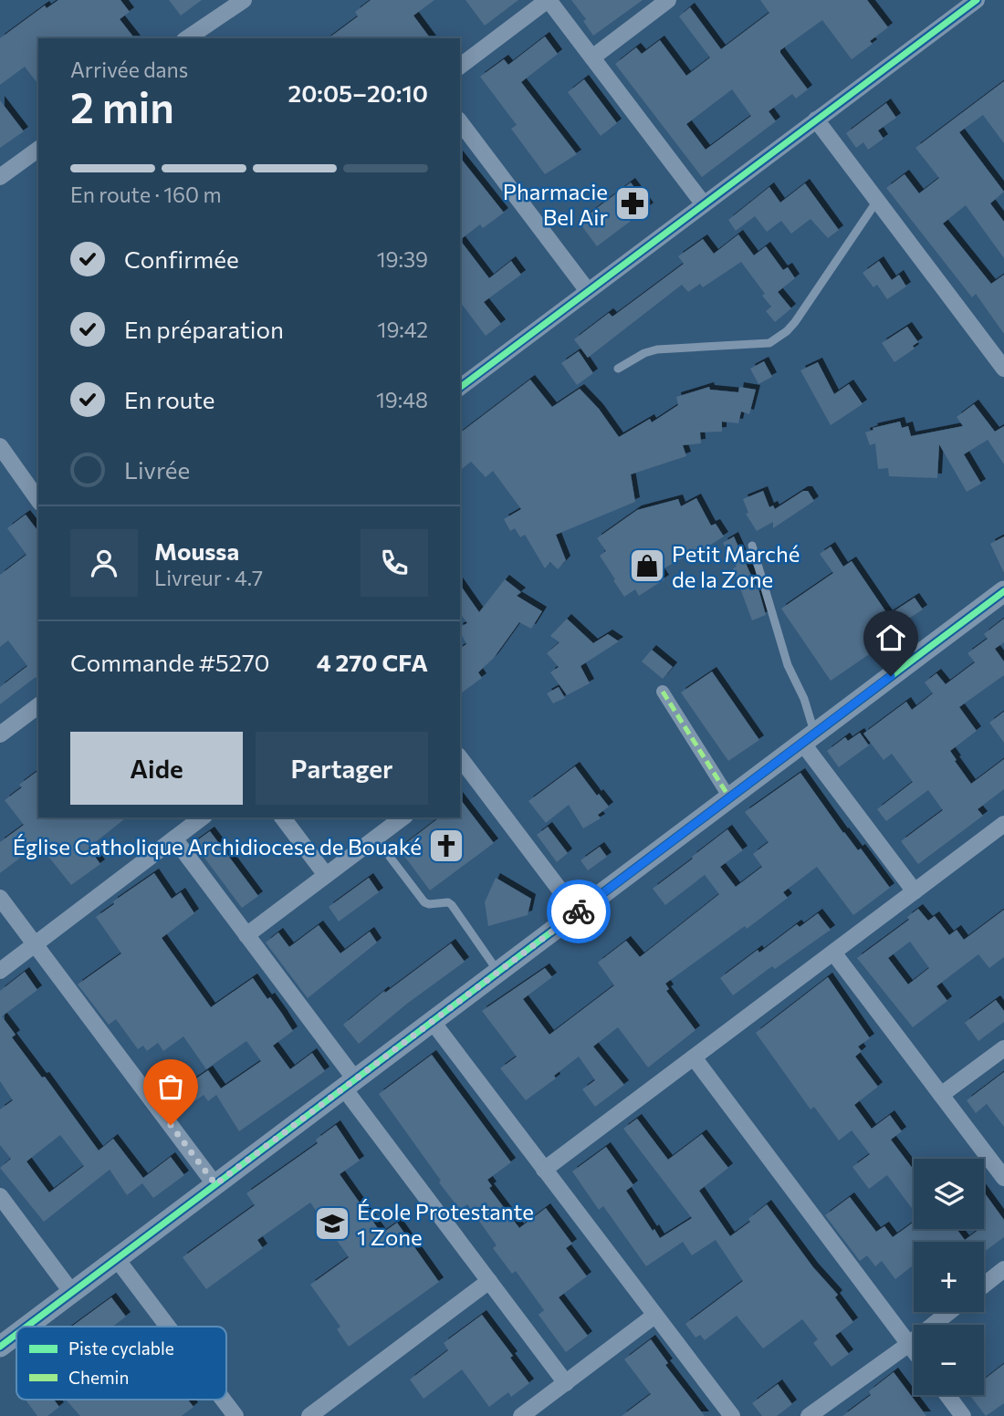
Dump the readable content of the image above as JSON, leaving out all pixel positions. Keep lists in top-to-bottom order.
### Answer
{
  "places": {
    "pharmacy": ["Pharmacie Bel Air"],
    "shop": ["Petit Marché de la Zone"],
    "church": ["Église Catholique Archidiocese de Bouaké"],
    "school or university": ["École Protestante 1 Zone"]
  },
  "legend": ["Piste cyclable", "Chemin"],
  "page": {
    "heading": ["2 min", "Arrivée dans", "20:05–20:10"],
    "panel": [
      "Moussa",
      "Livreur · 4.7",
      "Commande #5270",
      "4 270 CFA"
    ],
    "bar": "En route · 160 m",
    "list": [
      ["Confirmée", "19:39"],
      ["En préparation", "19:42"],
      ["En route", "19:48"],
      "Livrée"
    ],
    "buttons": ["Aide", "Partager"],
    "map_buttons": ["+", "−"]
  }
}
